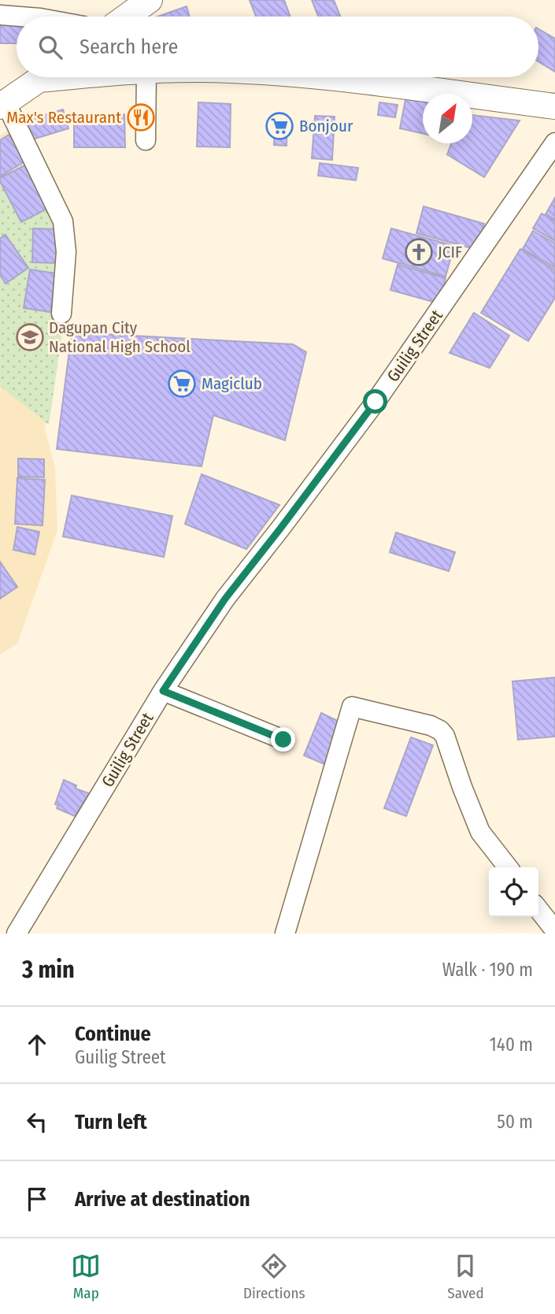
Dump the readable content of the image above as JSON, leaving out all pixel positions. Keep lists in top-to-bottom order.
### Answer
{
  "streets": {
    "street": ["Guilig Street"]
  },
  "places": {
    "restaurant": ["Max's Restaurant"],
    "supermarket": ["Bonjour", "Magiclub"],
    "church": ["JCIF"],
    "school or university": ["Dagupan City National High School"]
  },
  "north": "top right",
  "page": {
    "search": "Search here",
    "heading": ["3 min", "Walk · 190 m"],
    "list": [
      ["Continue", "Guilig Street", "140 m"],
      ["Turn left", "50 m"],
      "Arrive at destination"
    ],
    "nav": ["Map", "Directions", "Saved"]
  }
}
